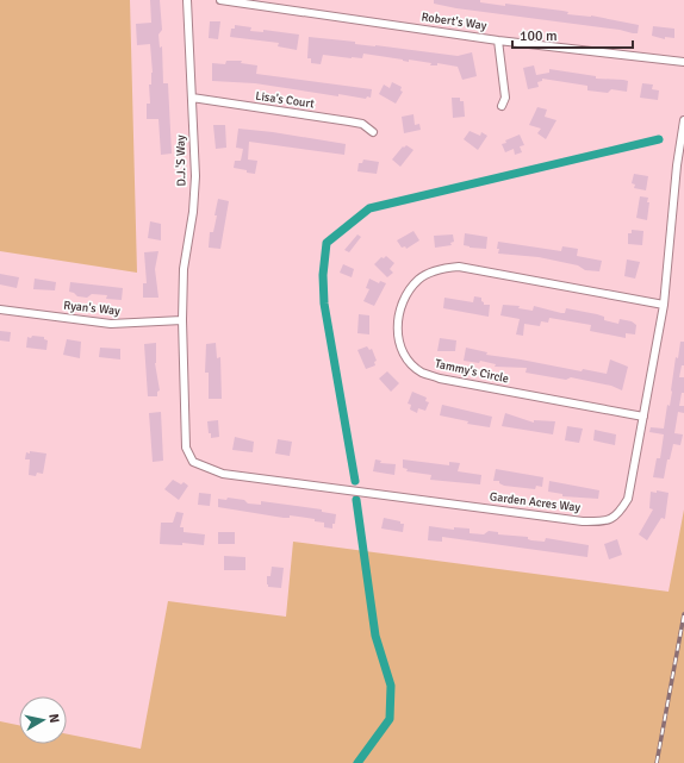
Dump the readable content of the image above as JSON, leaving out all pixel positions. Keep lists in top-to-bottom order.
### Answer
{
  "streets": {
    "street": [
      "Robert's Way",
      "Lisa's Court",
      "D.J.'S Way",
      "Ryan's Way",
      "Tammy's Circle",
      "Garden Acres Way"
    ]
  },
  "crossings": [
    ["Lisa's Court", "D.J.'S Way"],
    ["D.J.'S Way", "Ryan's Way"],
    ["D.J.'S Way", "Garden Acres Way"],
    ["Ryan's Way", "Garden Acres Way"],
    ["Tammy's Circle", "Garden Acres Way"]
  ],
  "scale_bar": "100 m",
  "north": "right"
}
